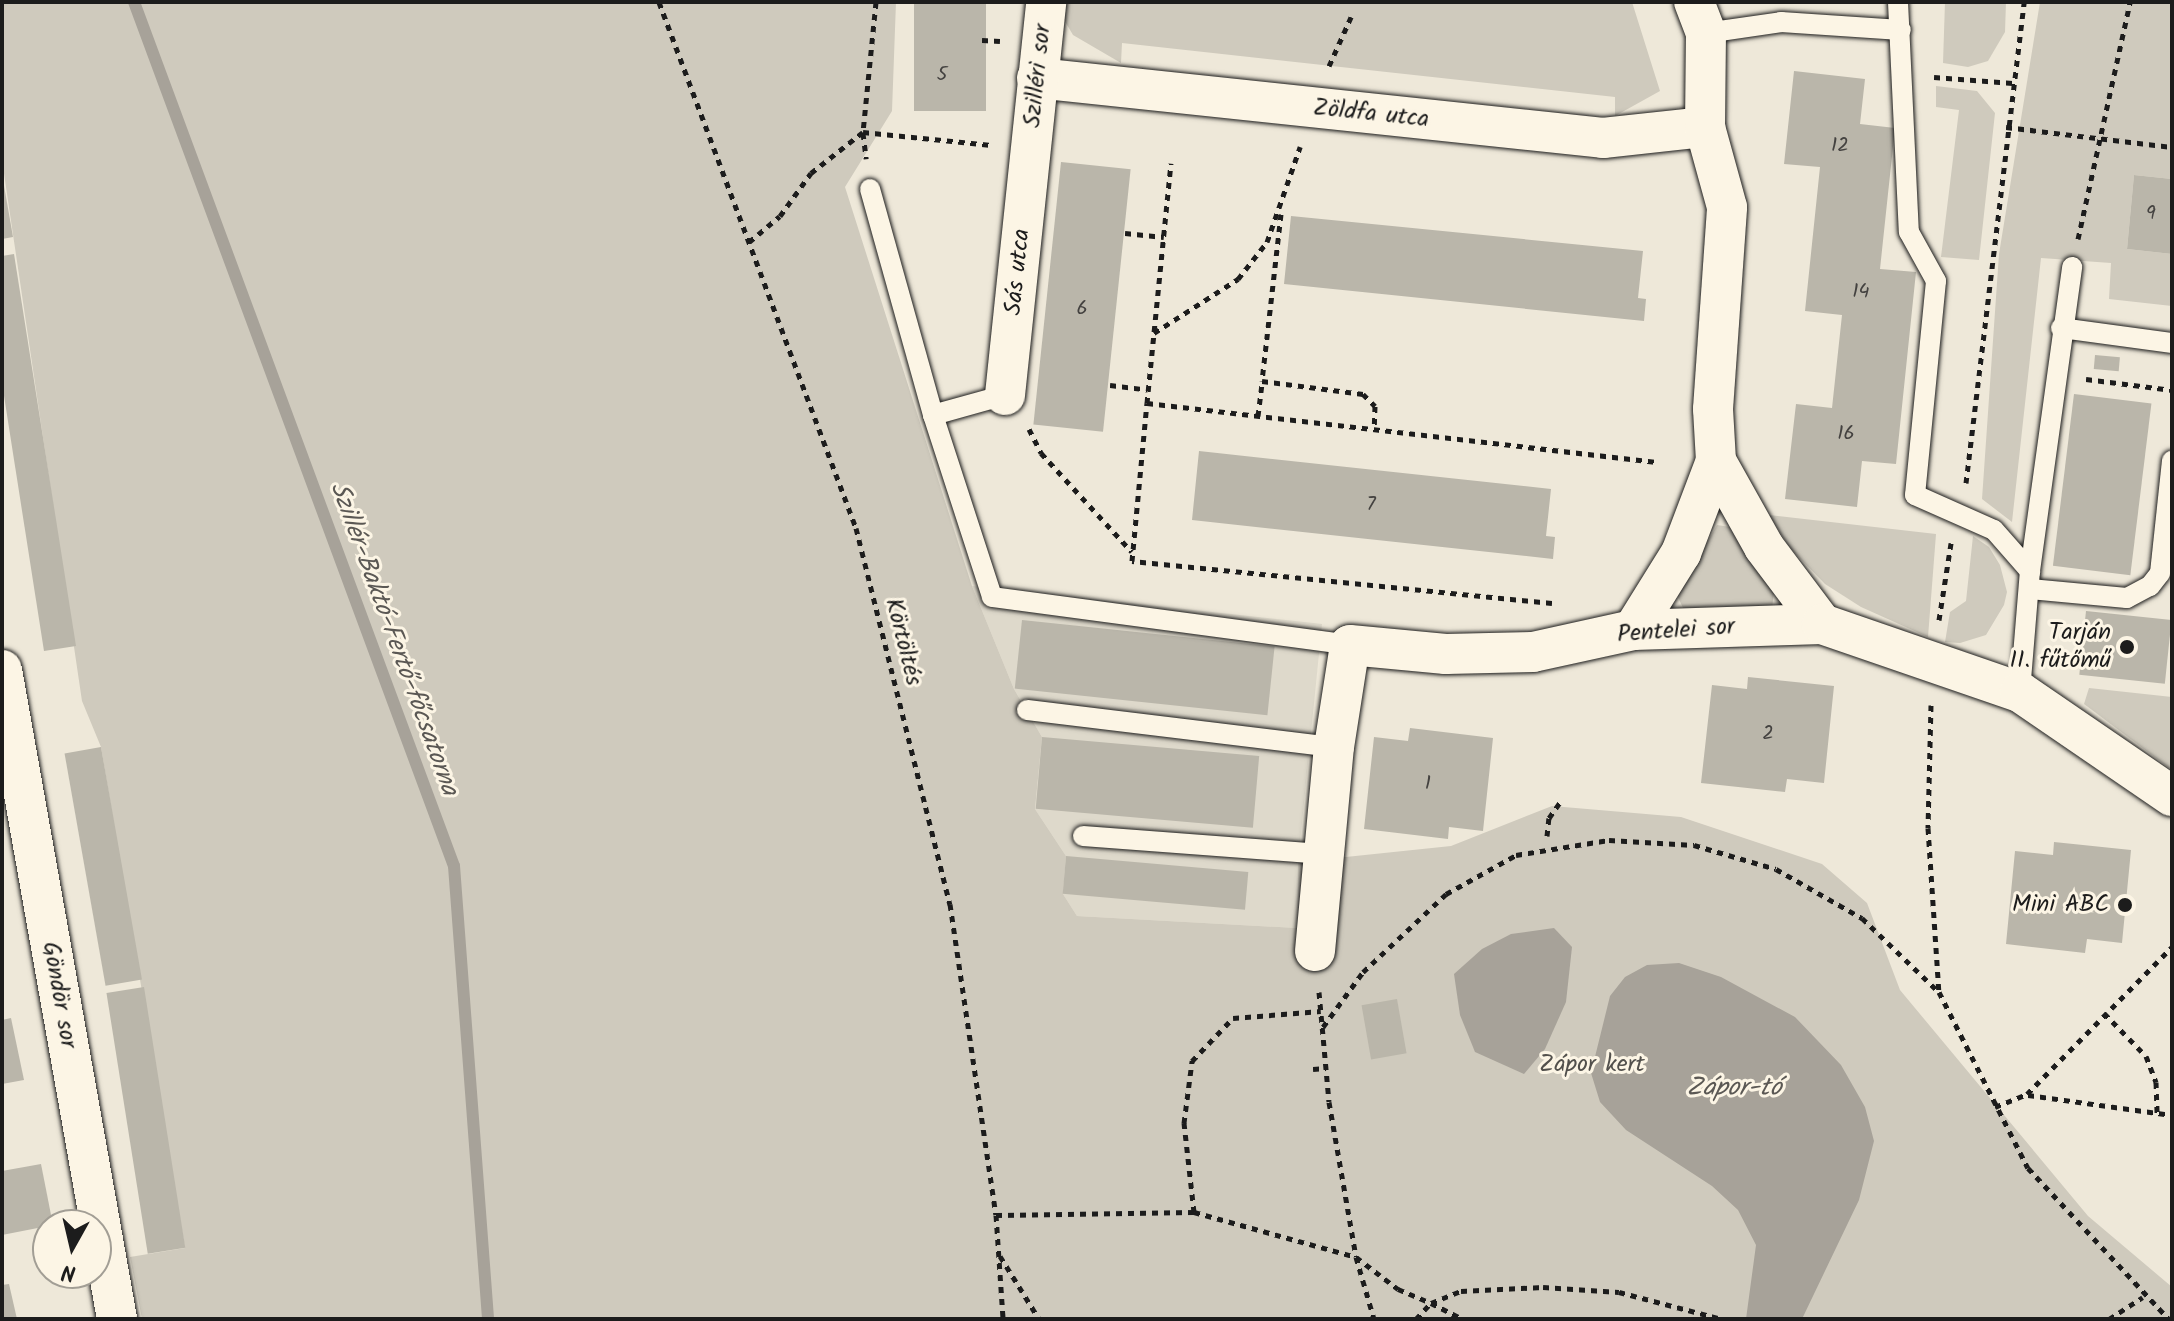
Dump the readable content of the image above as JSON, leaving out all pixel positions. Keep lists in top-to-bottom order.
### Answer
{
  "streets": {
    "street": [
      "Szilléri sor",
      "Zöldfa utca",
      "Sás utca",
      "Pentelei sor",
      "Göndör sor"
    ],
    "path": ["Körtöltés"]
  },
  "crossings": [
    ["Szilléri sor", "Zöldfa utca"],
    ["Szilléri sor", "Sás utca"]
  ],
  "water": ["Szillér-Baktó-Fertő-főcsatorna", "Zápor-tó"],
  "parks": ["Zápor kert"],
  "places": ["Tarján II. fűtőmű", "Mini ABC"],
  "house_numbers": [
    "5",
    "12",
    "9",
    "14",
    "6",
    "16",
    "7",
    "2",
    "1"
  ],
  "north": "bottom"
}
